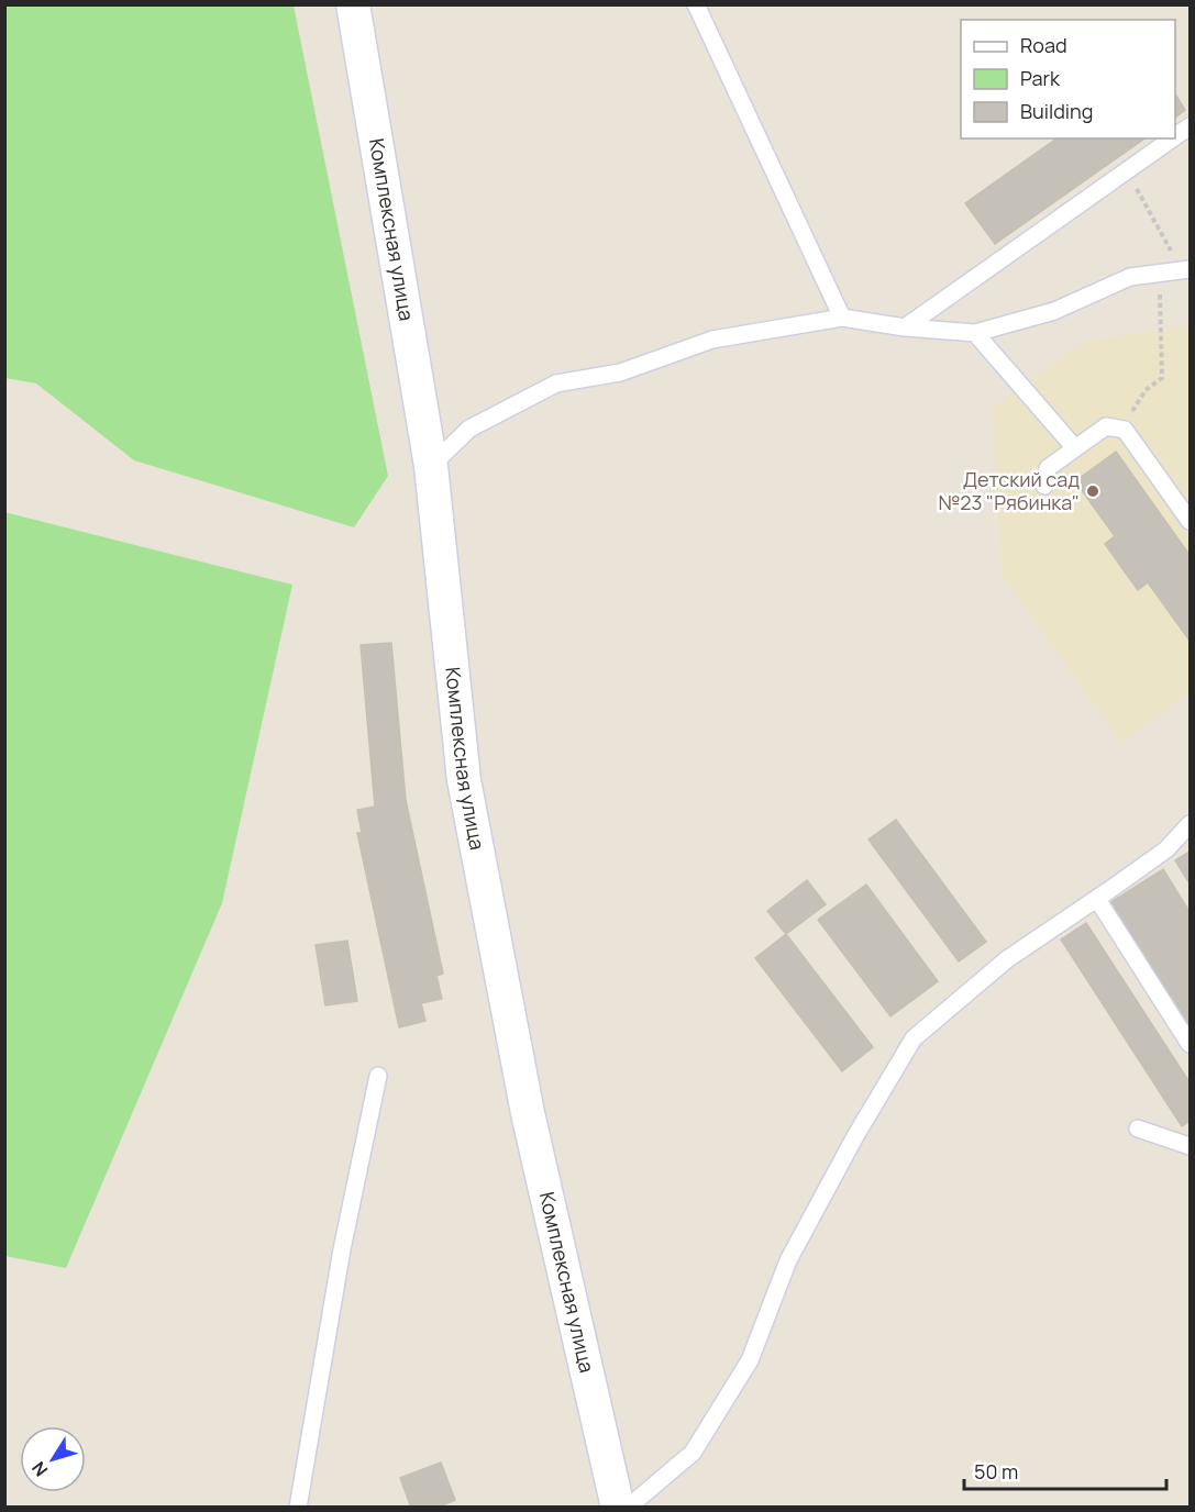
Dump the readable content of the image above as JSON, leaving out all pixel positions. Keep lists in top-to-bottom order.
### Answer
{
  "streets": {
    "street": ["Комплексная улица"]
  },
  "places": ["Детский сад №23 \"Рябинка\""],
  "legend": ["Road", "Park", "Building"],
  "scale_bar": "50 m",
  "north": "bottom left"
}
